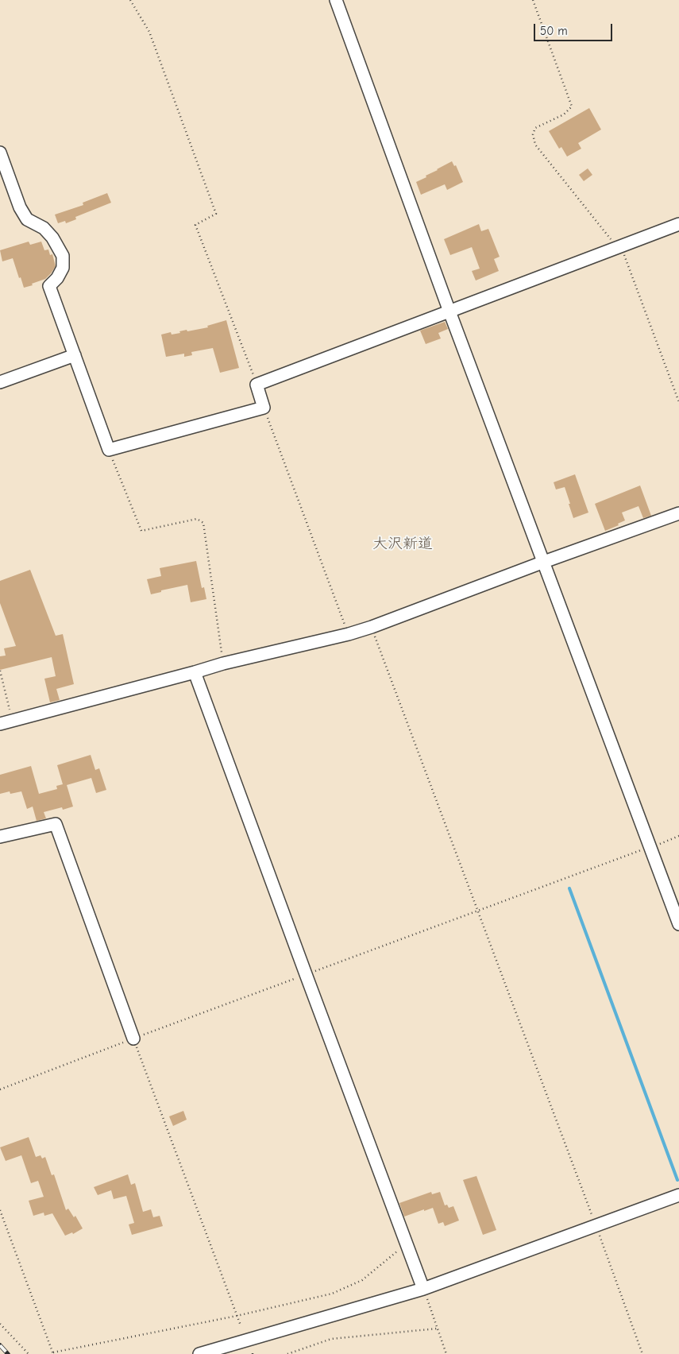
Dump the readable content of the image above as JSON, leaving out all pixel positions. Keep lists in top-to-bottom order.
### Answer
{
  "districts": ["大沢新道"],
  "scale_bar": "50 m"
}
